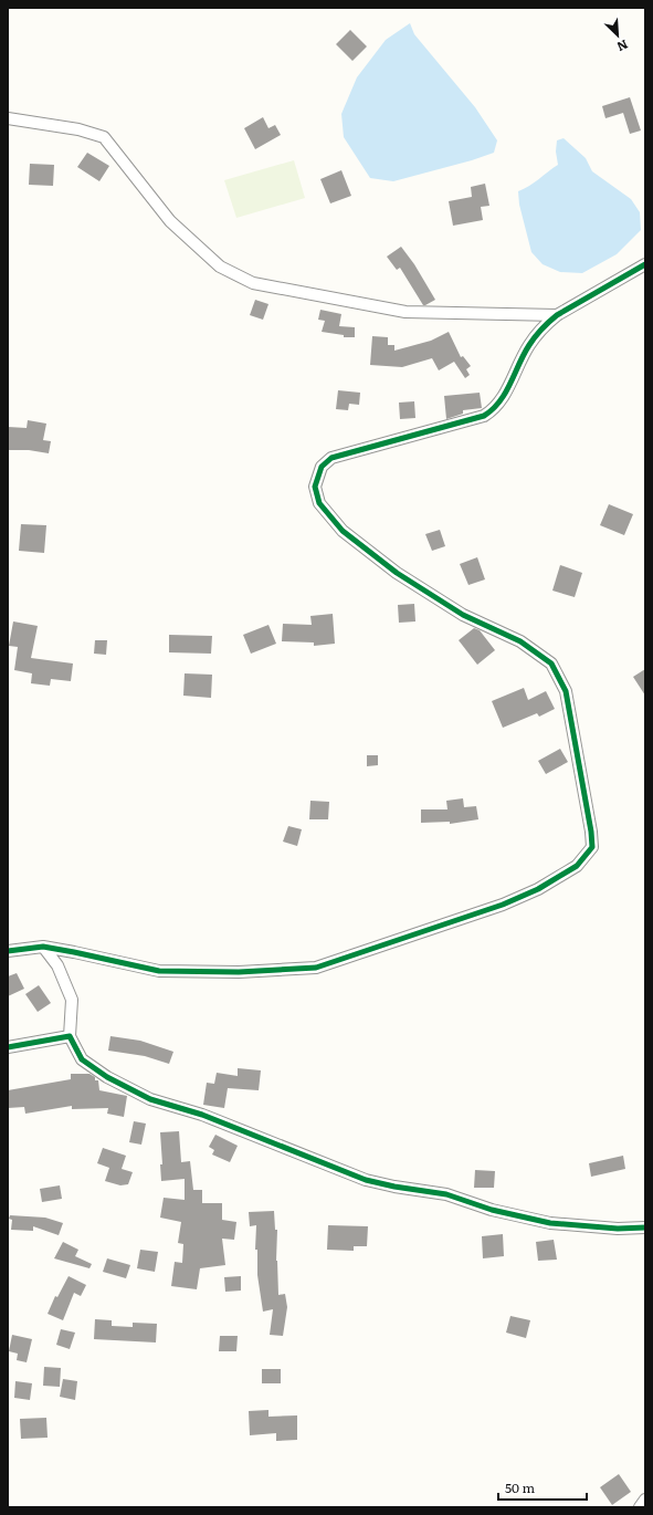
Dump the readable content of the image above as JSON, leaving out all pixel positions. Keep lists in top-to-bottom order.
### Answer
{
  "scale_bar": "50 m",
  "north": "bottom right"
}
